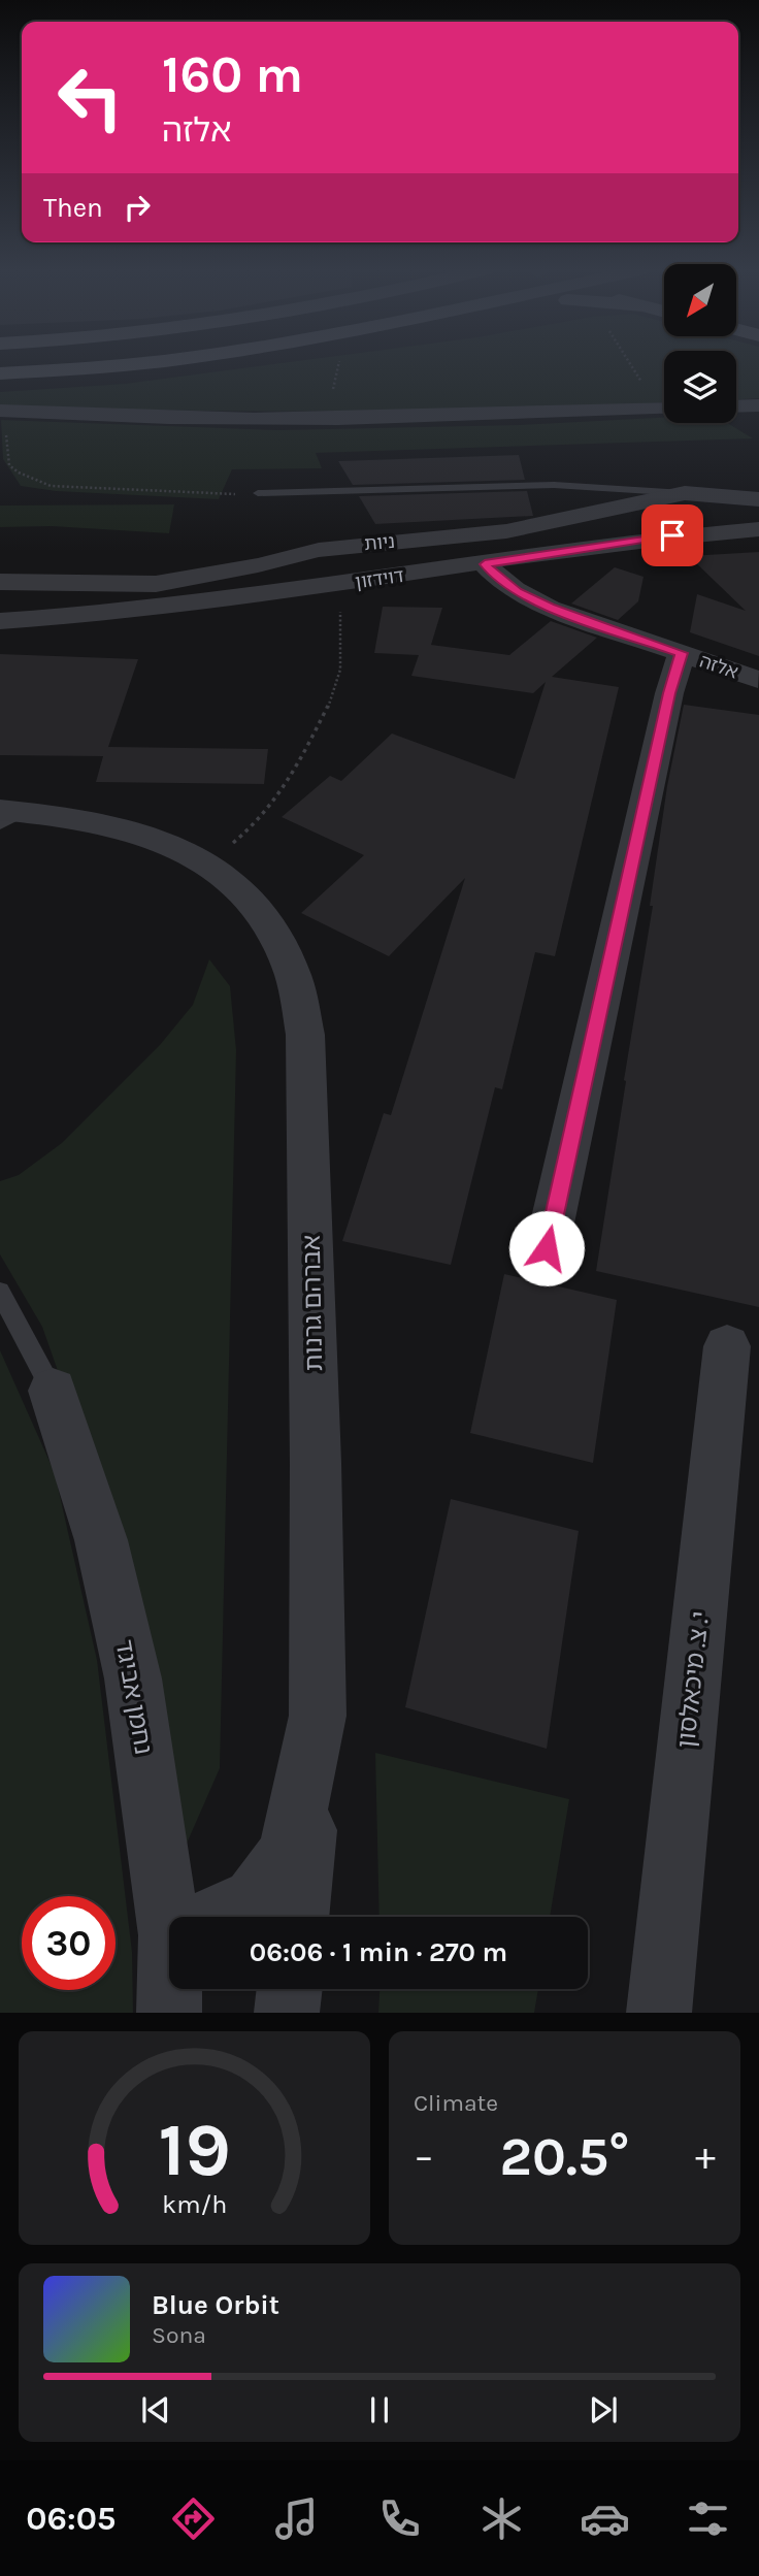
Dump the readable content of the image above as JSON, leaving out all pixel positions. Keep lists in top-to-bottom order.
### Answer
{
  "streets": {
    "street": [
      "ניות",
      "דוידזון",
      "אלזה",
      "אברהם גרנות",
      "י. צ. מיכאלסון",
      "נחמן אביגד"
    ]
  },
  "crossings": [
    ["דוידזון", "אלזה"]
  ],
  "north": "bottom left",
  "page": {
    "turn": ["160 m", "אלזה"],
    "then": "Then",
    "limit": "30",
    "trip": "06:06 · 1 min · 270 m",
    "tile": "Climate",
    "heat": ["−", "20.5°", "+"],
    "song": ["Blue Orbit", "Sona"],
    "tabs": "06:05",
    "gauge": ["19", "km/h"]
  }
}
